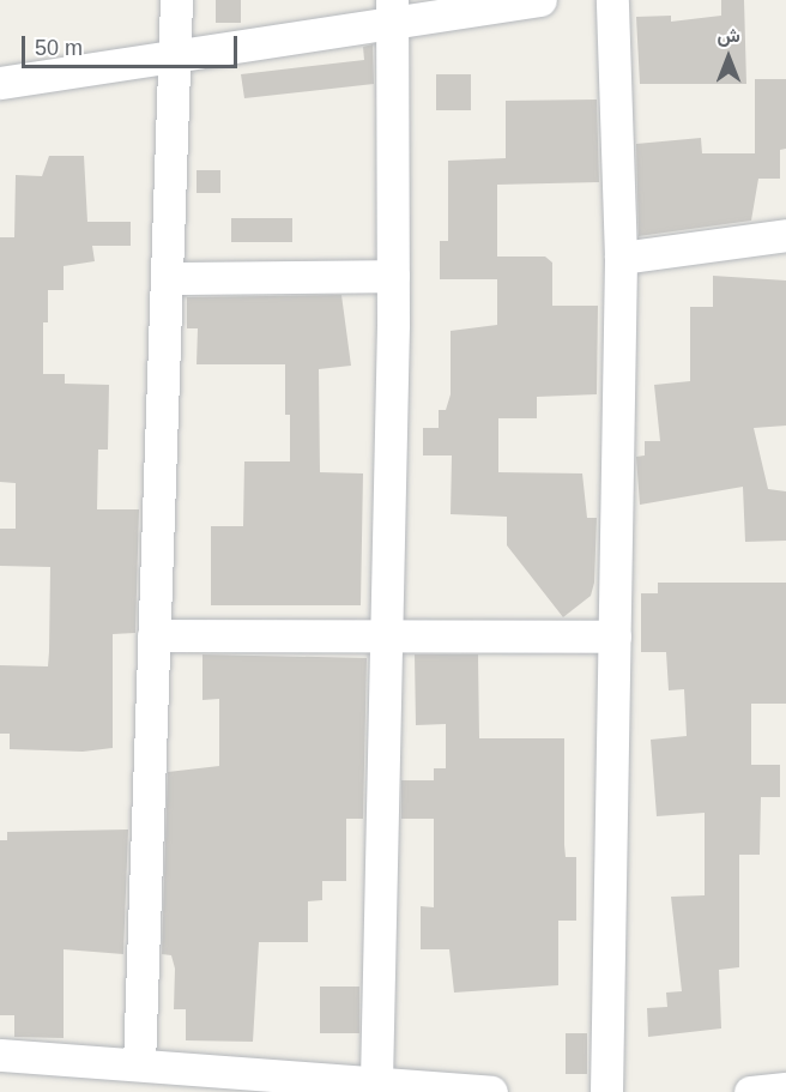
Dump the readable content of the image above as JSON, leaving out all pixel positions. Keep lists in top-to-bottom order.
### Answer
{
  "scale_bar": "50 m",
  "north": "top"
}
